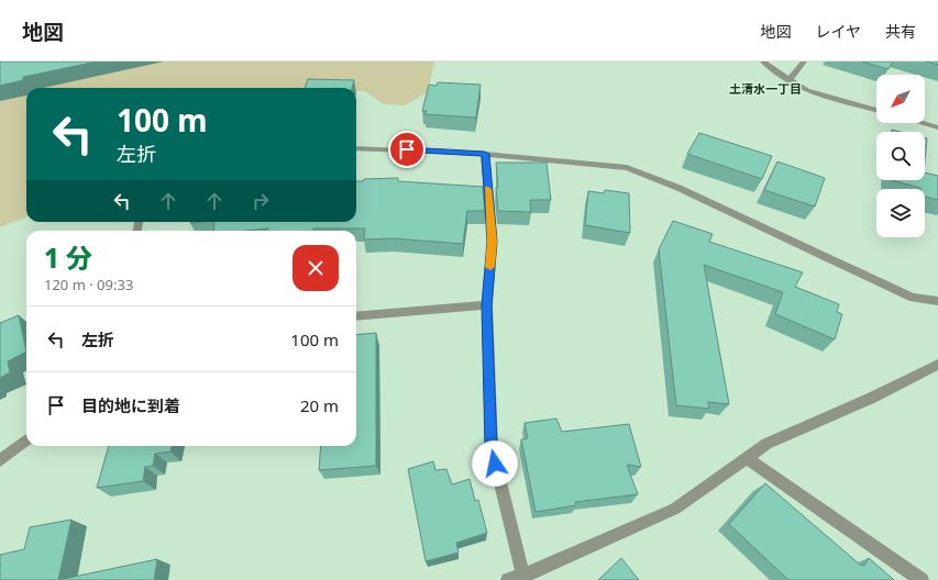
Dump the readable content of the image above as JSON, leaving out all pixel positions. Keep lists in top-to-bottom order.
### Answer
{
  "districts": ["土清水一丁目"],
  "north": "bottom left",
  "page": {
    "header": "地図",
    "nav": ["地図", "レイヤ", "共有"],
    "turn": ["100 m", "左折"],
    "heading": ["1 分", "120 m · 09:33"],
    "list": [
      {
        "name": "左折",
        "value": "100 m"
      },
      {
        "name": "目的地に到着",
        "value": "20 m"
      }
    ]
  }
}
